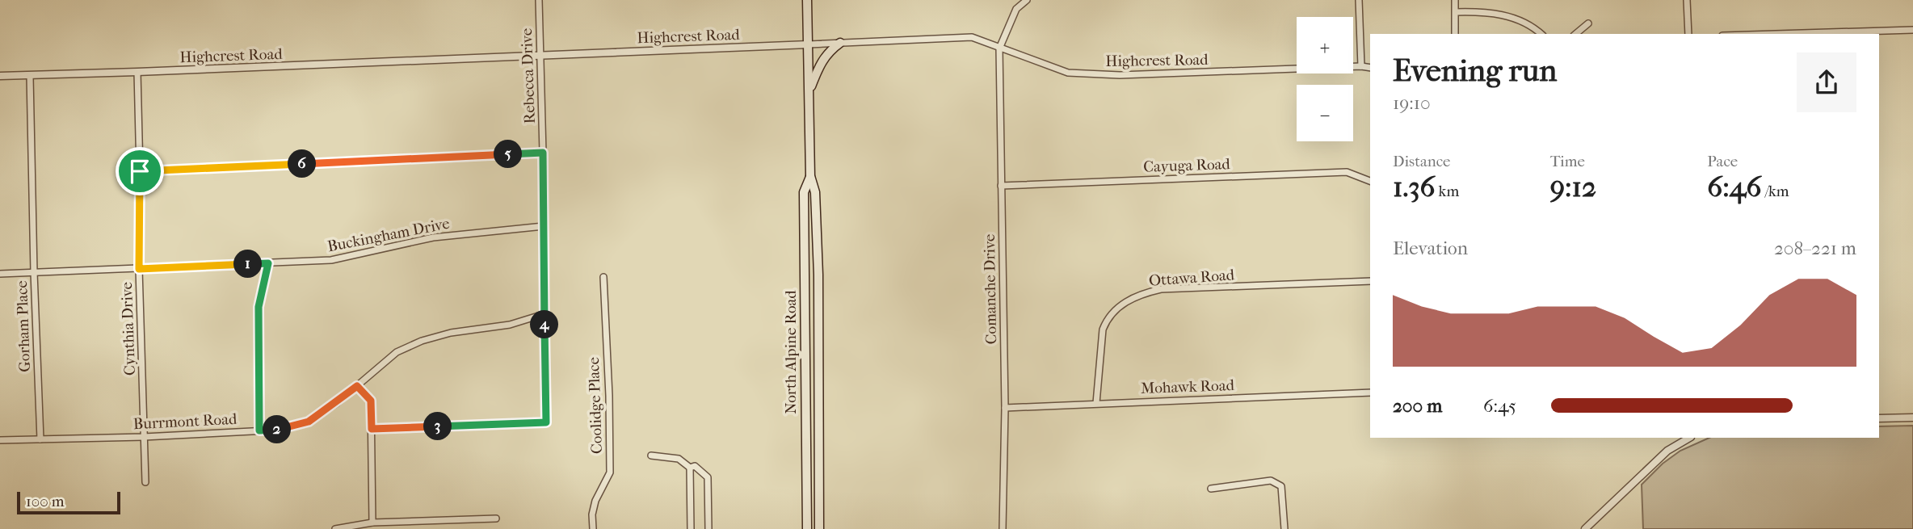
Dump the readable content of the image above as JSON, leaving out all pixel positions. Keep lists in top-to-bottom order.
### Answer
{
  "streets": {
    "main road": ["North Alpine Road"],
    "street": [
      "Highcrest Road",
      "Rebecca Drive",
      "Cayuga Road",
      "Buckingham Drive",
      "Ottawa Road",
      "Comanche Drive",
      "Gorham Place",
      "Cynthia Drive",
      "Mohawk Road",
      "Coolidge Place",
      "Burrmont Road"
    ]
  },
  "crossings": [
    ["Highcrest Road", "Rebecca Drive"],
    ["Highcrest Road", "Comanche Drive"],
    ["Highcrest Road", "Gorham Place"],
    ["Highcrest Road", "Cynthia Drive"],
    ["Highcrest Road", "North Alpine Road"],
    ["Rebecca Drive", "Buckingham Drive"],
    ["Rebecca Drive", "Burrmont Road"],
    ["Cayuga Road", "Comanche Drive"],
    ["Buckingham Drive", "Gorham Place"],
    ["Buckingham Drive", "Cynthia Drive"],
    ["Ottawa Road", "Mohawk Road"],
    ["Comanche Drive", "Mohawk Road"],
    ["Gorham Place", "Burrmont Road"],
    ["Cynthia Drive", "Burrmont Road"]
  ],
  "scale_bar": "100 m",
  "page": {
    "map_buttons": ["+", "−"],
    "heading": ["Evening run", "19:10"],
    "stats": [
      ["Distance", "1.36 km"],
      ["Time", "9:12"],
      ["Pace", "6:46 /km"]
    ],
    "pins": [
      "5",
      "6",
      "1",
      "4",
      "3",
      "2"
    ],
    "chart": ["Elevation", "208–221 m"],
    "list": [
      {
        "name": "200 m",
        "note": "6:45"
      }
    ],
    "scale": "100 m"
  }
}
